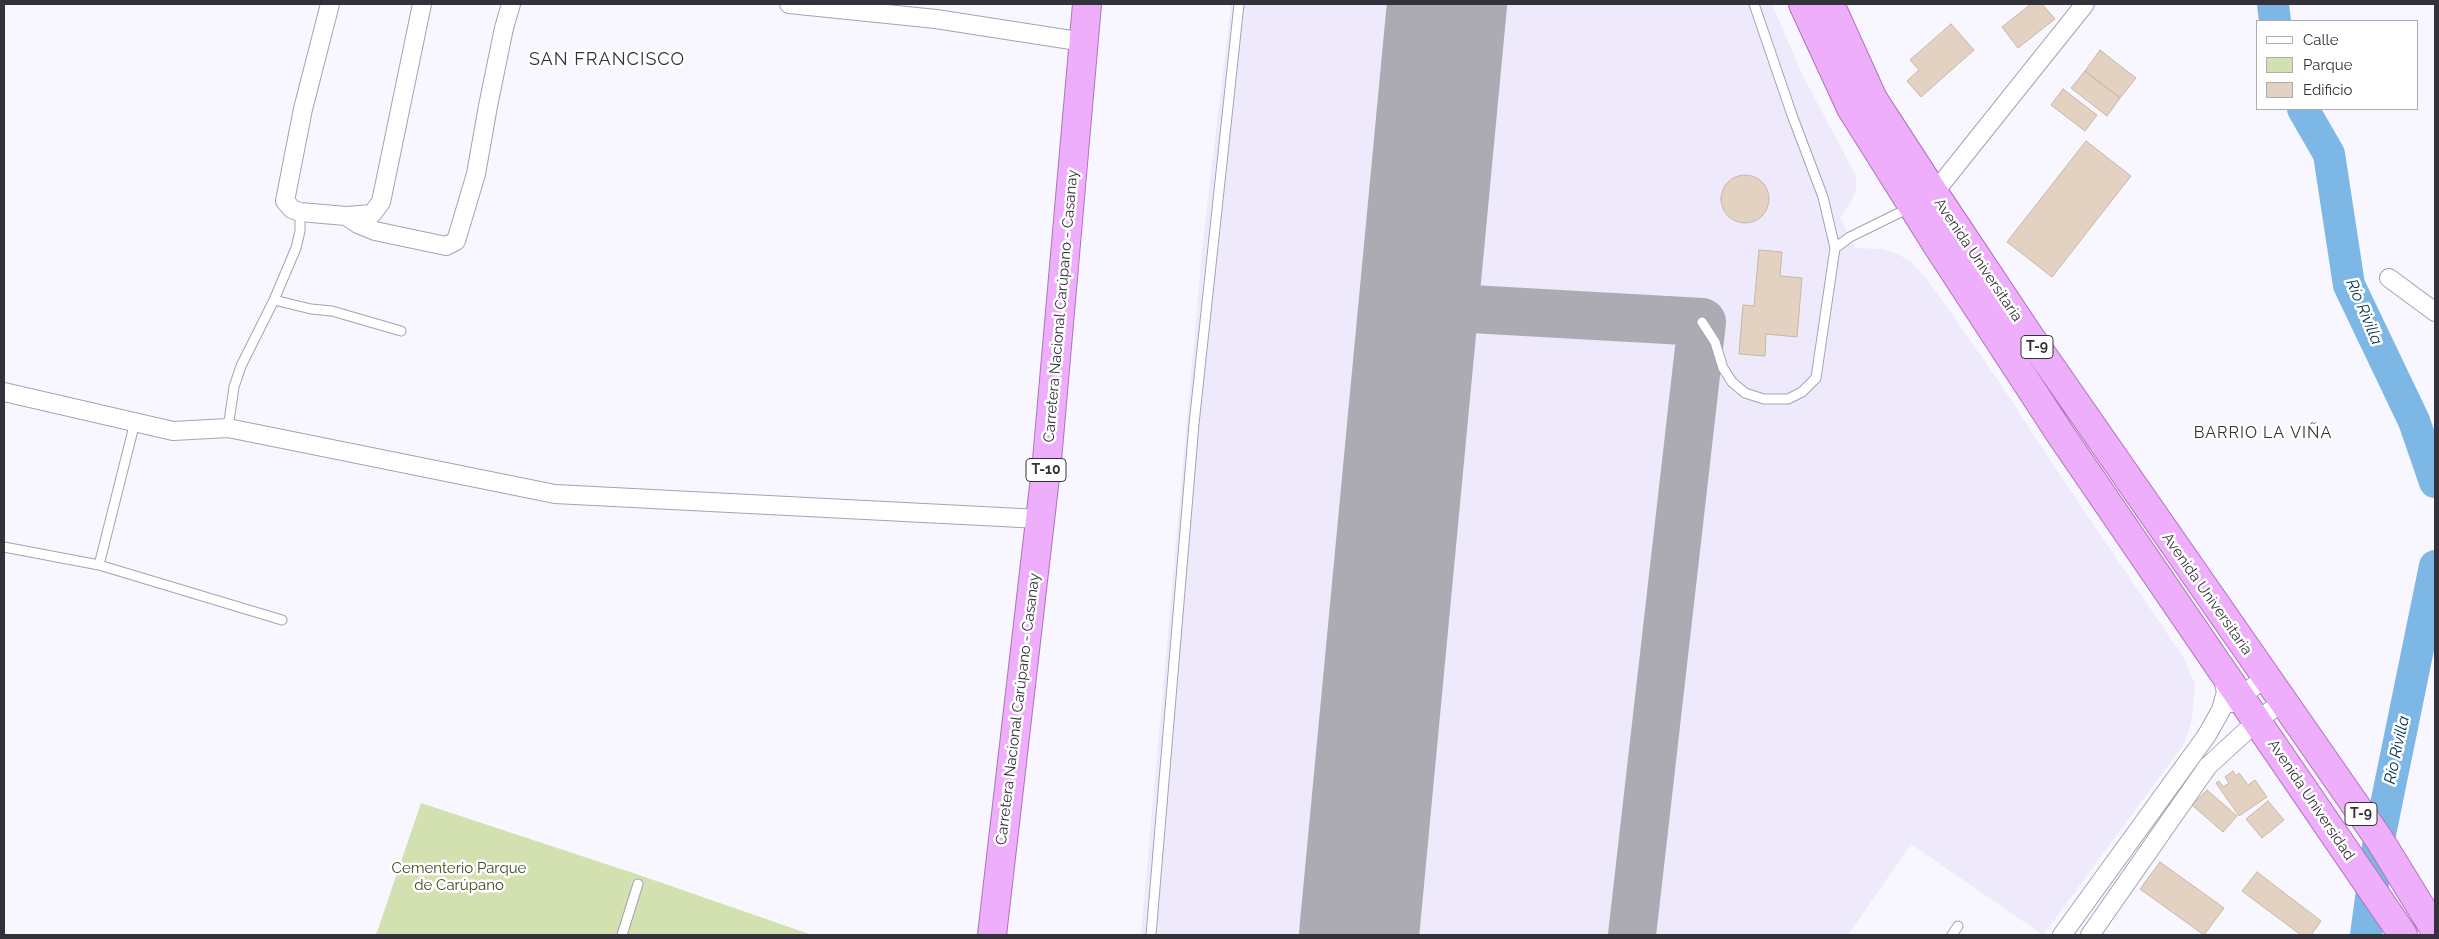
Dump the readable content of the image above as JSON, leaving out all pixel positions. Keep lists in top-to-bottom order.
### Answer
{
  "streets": {
    "highway": [
      "Avenida Universitaria",
      "Carretera Nacional Carúpano - Casanay",
      "T-9",
      "T-10",
      "Avenida Universidad"
    ]
  },
  "crossings": [
    ["Avenida Universitaria", "Avenida Universidad"]
  ],
  "districts": ["SAN FRANCISCO", "BARRIO LA VIÑA"],
  "water": ["Río Rivilla"],
  "parks": ["Cementerio Parque de Carúpano"],
  "legend": ["Calle", "Parque", "Edificio"]
}
